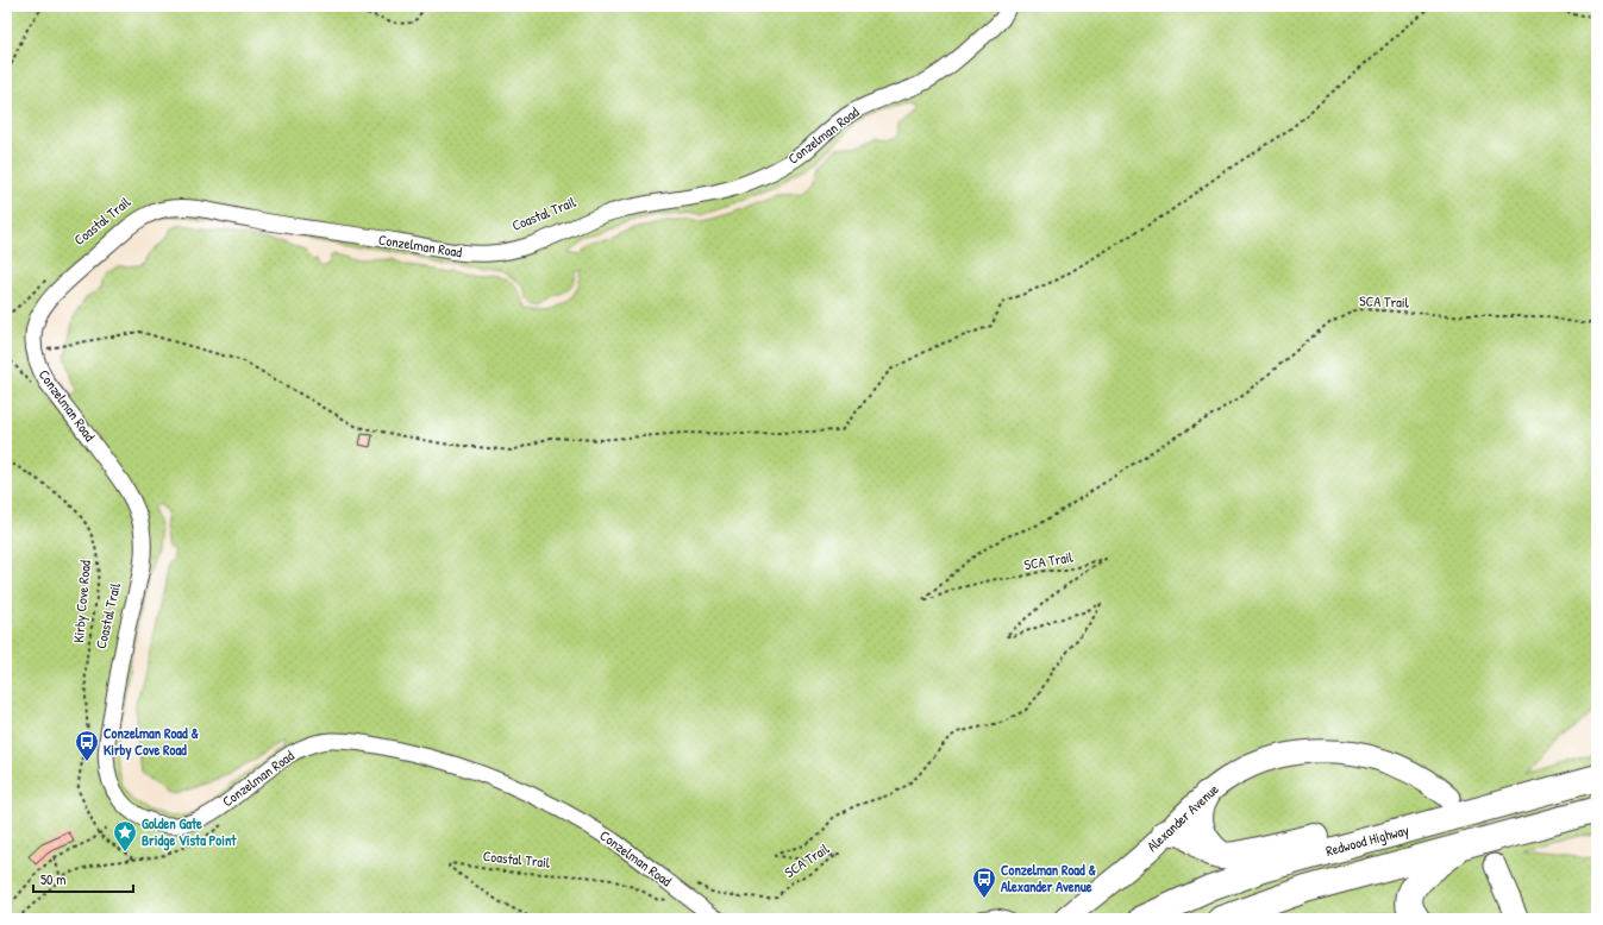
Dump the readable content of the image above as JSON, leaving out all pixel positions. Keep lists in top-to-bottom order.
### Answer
{
  "streets": {
    "highway": ["Redwood Highway"],
    "main road": ["Alexander Avenue"],
    "street": ["Conzelman Road"],
    "path": ["Coastal Trail", "SCA Trail", "Kirby Cove Road"]
  },
  "crossings": [
    ["Conzelman Road", "Coastal Trail"]
  ],
  "places": {
    "bus stop": ["Conzelman Road & Kirby Cove Road", "Conzelman Road & Alexander Avenue"],
    "place": ["Golden Gate Bridge Vista Point"]
  },
  "scale_bar": "50 m"
}
